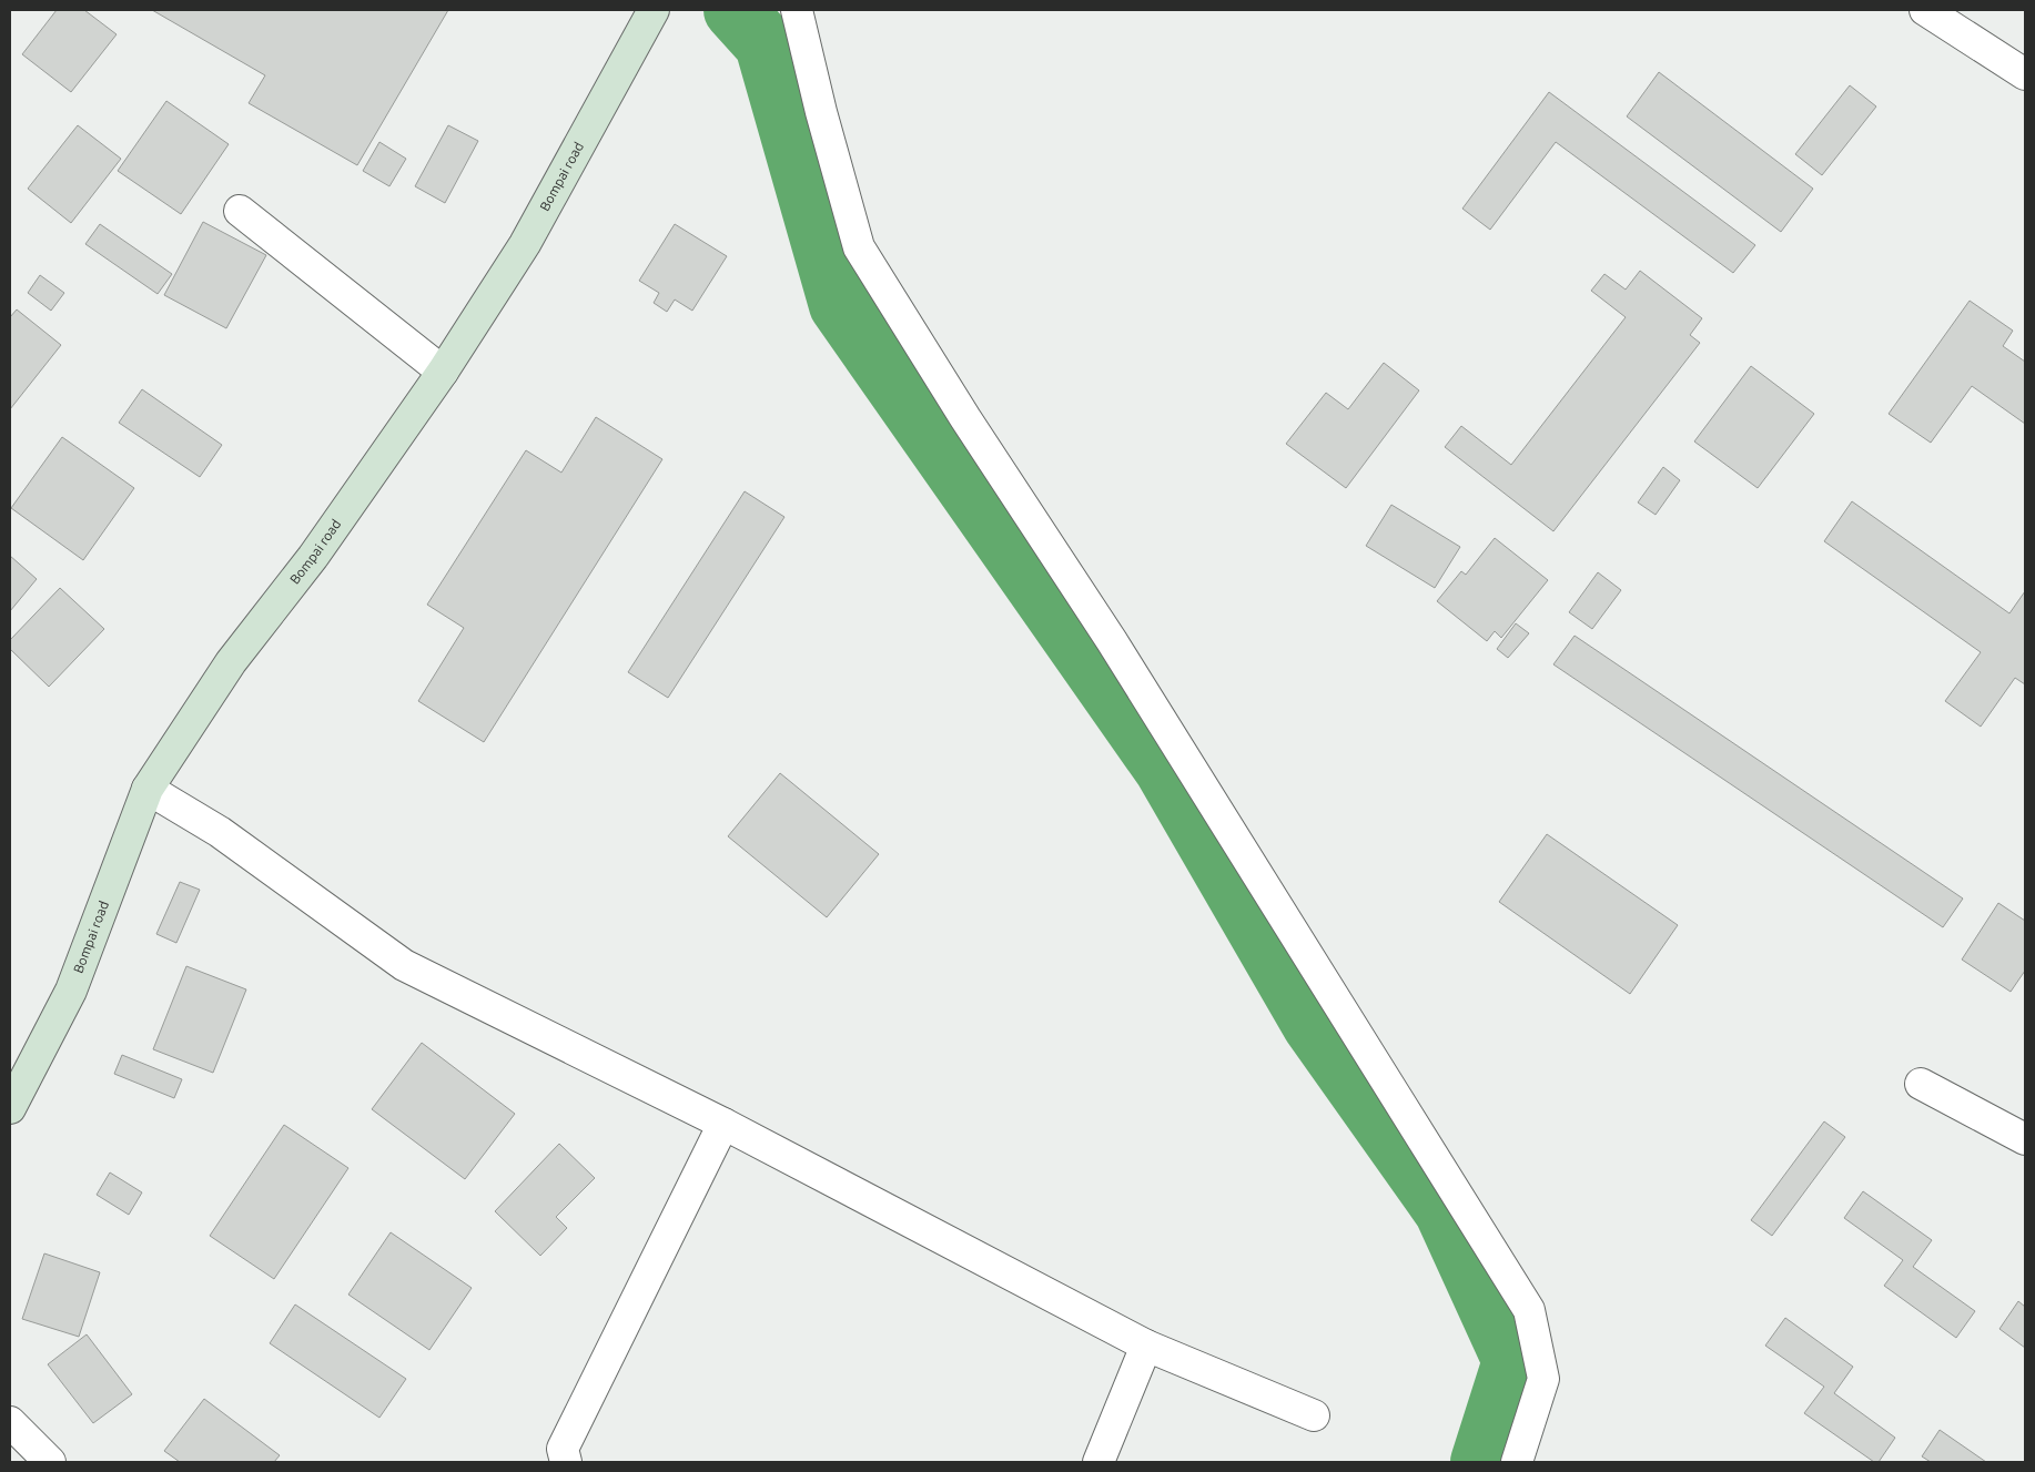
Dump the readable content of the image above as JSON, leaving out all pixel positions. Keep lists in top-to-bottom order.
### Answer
{
  "streets": {
    "street": ["Bompai road"]
  }
}
